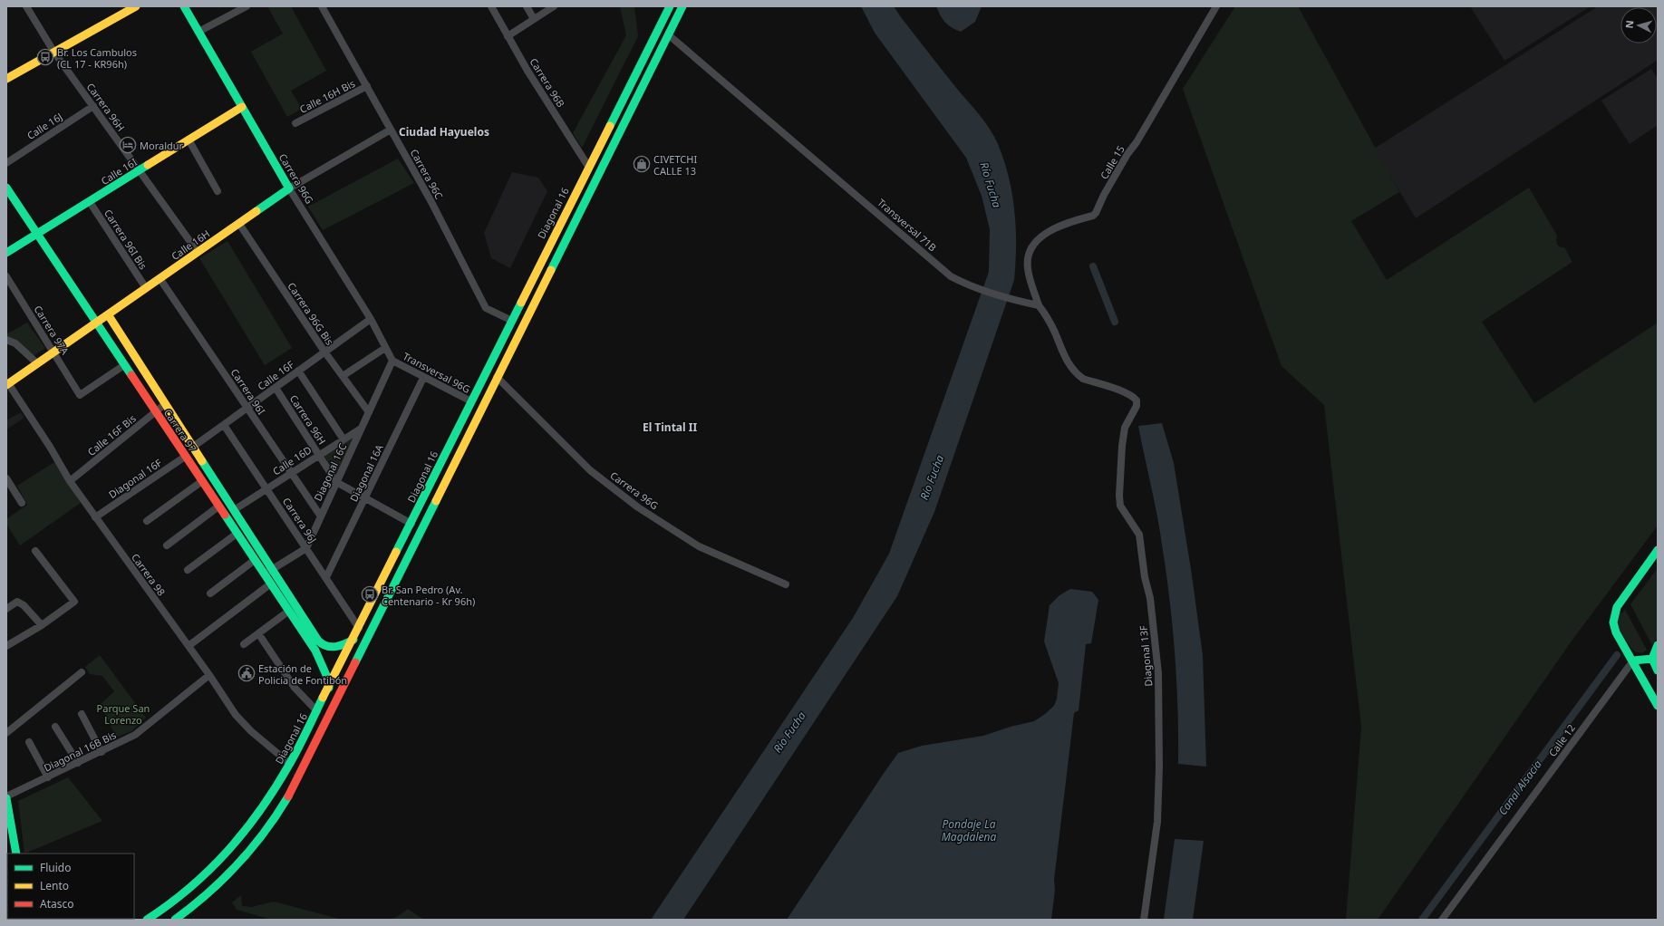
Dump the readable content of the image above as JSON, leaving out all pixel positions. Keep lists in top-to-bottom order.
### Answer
{
  "streets": {
    "main road": [
      "Calle 16I",
      "Carrera 96G",
      "Diagonal 16",
      "Calle 16H",
      "Carrera 97"
    ],
    "street": [
      "Carrera 96B",
      "Calle 16H Bis",
      "Carrera 96H",
      "Calle 16J",
      "Calle 15",
      "Carrera 96C",
      "Transversal 71B",
      "Carrera 96I Bis",
      "Carrera 96G Bis",
      "Carrera 97A",
      "Transversal 96G",
      "Calle 16F",
      "Carrera 96I",
      "Calle 16F Bis",
      "Calle 16D",
      "Diagonal 16C",
      "Diagonal 16A",
      "Diagonal 16F",
      "Carrera 96J",
      "Carrera 98",
      "Diagonal 13F",
      "Calle 12",
      "Diagonal 16B Bis"
    ]
  },
  "crossings": [
    ["Carrera 96B", "Diagonal 16"],
    ["Calle 16H Bis", "Carrera 96C"],
    ["Carrera 96H", "Calle 16J"],
    ["Carrera 96H", "Calle 16I"],
    ["Carrera 96H", "Diagonal 16"],
    ["Carrera 96H", "Calle 16H"],
    ["Carrera 96H", "Calle 16F"],
    ["Carrera 96H", "Calle 16D"],
    ["Carrera 96H", "Diagonal 16C"],
    ["Carrera 96H", "Diagonal 16A"],
    ["Calle 15", "Transversal 71B"],
    ["Calle 15", "Diagonal 13F"],
    ["Calle 16I", "Carrera 96G"],
    ["Calle 16I", "Carrera 96I Bis"],
    ["Calle 16I", "Carrera 97"],
    ["Carrera 96C", "Diagonal 16"],
    ["Carrera 96C", "Calle 16H"],
    ["Carrera 96G", "Calle 16H"],
    ["Carrera 96G", "Transversal 96G"],
    ["Carrera 96G", "Calle 16F"],
    ["Carrera 96G", "Diagonal 16C"],
    ["Diagonal 16", "Transversal 96G"],
    ["Diagonal 16", "Carrera 97"],
    ["Diagonal 16", "Carrera 96J"],
    ["Diagonal 16", "Carrera 98"],
    ["Transversal 71B", "Diagonal 13F"],
    ["Carrera 96I Bis", "Calle 16H"],
    ["Calle 16H", "Carrera 96G Bis"],
    ["Calle 16H", "Carrera 97A"],
    ["Calle 16H", "Carrera 96I"],
    ["Calle 16H", "Carrera 97"],
    ["Calle 16H", "Carrera 98"],
    ["Carrera 96G Bis", "Calle 16F"],
    ["Carrera 96G Bis", "Diagonal 16C"],
    ["Carrera 97A", "Carrera 97"],
    ["Transversal 96G", "Diagonal 16C"],
    ["Transversal 96G", "Diagonal 16A"],
    ["Calle 16F", "Carrera 96I"],
    ["Calle 16F", "Carrera 97"],
    ["Calle 16F", "Carrera 96J"],
    ["Carrera 96I", "Calle 16D"],
    ["Carrera 96I", "Diagonal 16C"],
    ["Carrera 97", "Calle 16F Bis"],
    ["Carrera 97", "Calle 16D"],
    ["Carrera 97", "Diagonal 16F"],
    ["Calle 16F Bis", "Carrera 98"],
    ["Calle 16D", "Diagonal 16C"],
    ["Calle 16D", "Carrera 96J"],
    ["Diagonal 16C", "Carrera 96J"],
    ["Diagonal 16A", "Carrera 96J"],
    ["Diagonal 16F", "Carrera 98"],
    ["Carrera 98", "Diagonal 16B Bis"]
  ],
  "districts": ["Ciudad Hayuelos", "El Tintal II"],
  "water": ["Río Fucha", "Canal Alsacia", "Pondaje La Magdalena"],
  "parks": ["Parque San Lorenzo"],
  "places": {
    "bus stop": ["Br. Los Cambulos (CL 17 - KR96h)", "Br. San Pedro (Av. Centenario - Kr 96h)"],
    "hotel": ["Moraldur"],
    "shop": ["CIVETCHI CALLE 13"],
    "public building": ["Estación de Policia de Fontibón"]
  },
  "legend": ["Fluido", "Lento", "Atasco"],
  "north": "left"
}
